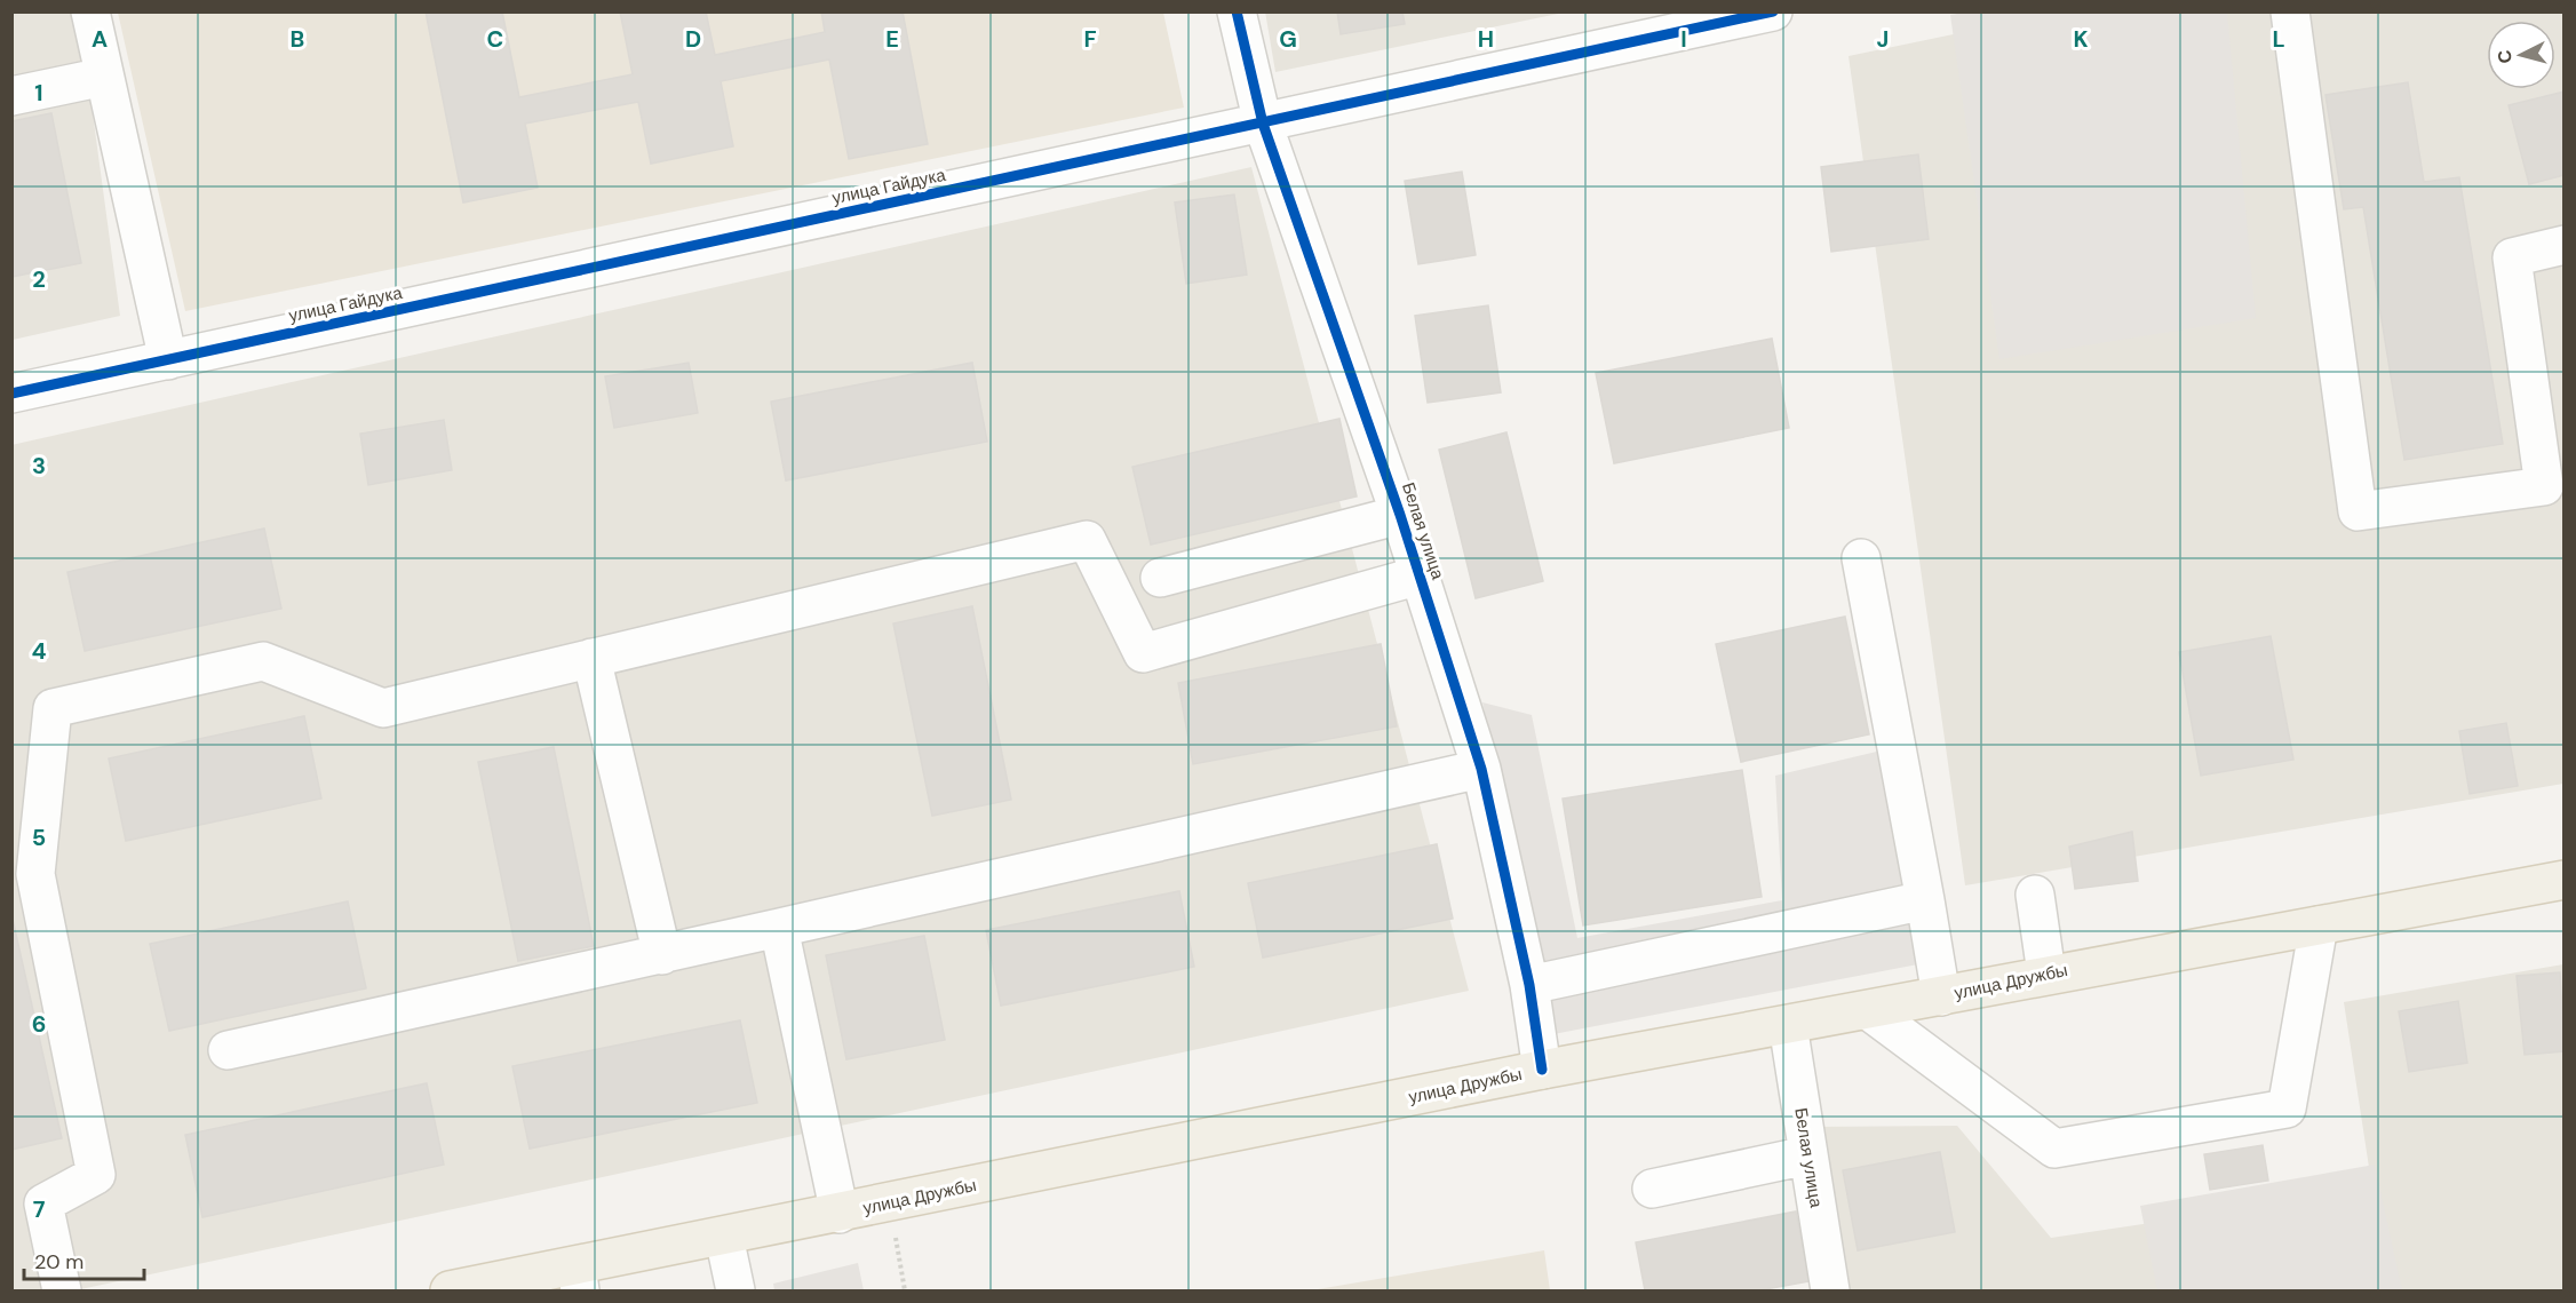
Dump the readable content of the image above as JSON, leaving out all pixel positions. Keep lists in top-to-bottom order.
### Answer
{
  "streets": {
    "main road": ["улица Дружбы"],
    "street": ["улица Гайдука", "Белая улица"]
  },
  "crossings": [
    ["улица Гайдука", "Белая улица"],
    ["Белая улица", "улица Дружбы"]
  ],
  "scale_bar": "20 m",
  "north": "left",
  "grid": {
    "columns": [
      "A",
      "B",
      "C",
      "D",
      "E",
      "F",
      "G",
      "H",
      "I",
      "J",
      "K",
      "L"
    ],
    "rows": [
      "1",
      "2",
      "3",
      "4",
      "5",
      "6",
      "7"
    ]
  }
}
